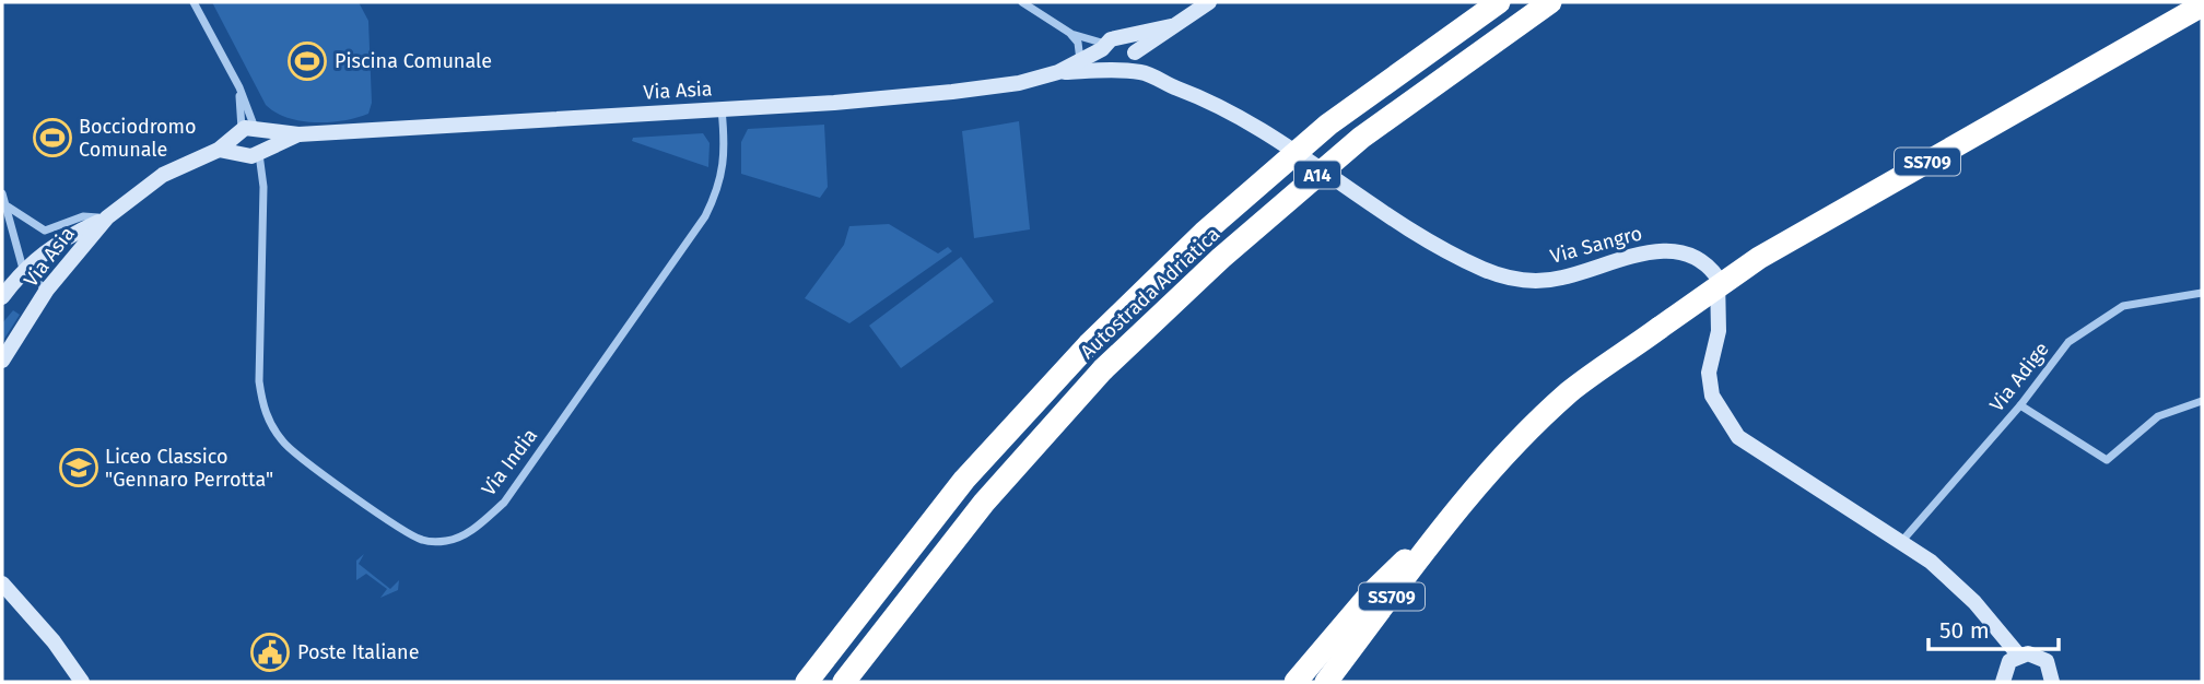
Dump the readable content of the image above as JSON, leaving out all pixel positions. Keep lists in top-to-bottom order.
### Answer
{
  "streets": {
    "highway": ["SS709", "A14", "Autostrada Adriatica"],
    "street": [
      "Via Asia",
      "Via Sangro",
      "Via Adige",
      "Via India"
    ]
  },
  "crossings": [
    ["Via Asia", "Via Sangro"],
    ["Via Asia", "Via India"],
    ["Via Sangro", "Via Adige"]
  ],
  "places": {
    "sports": ["Piscina Comunale", "Bocciodromo Comunale"],
    "school or university": ["Liceo Classico \"Gennaro Perrotta\""],
    "public building": ["Poste Italiane"]
  },
  "scale_bar": "50 m"
}
